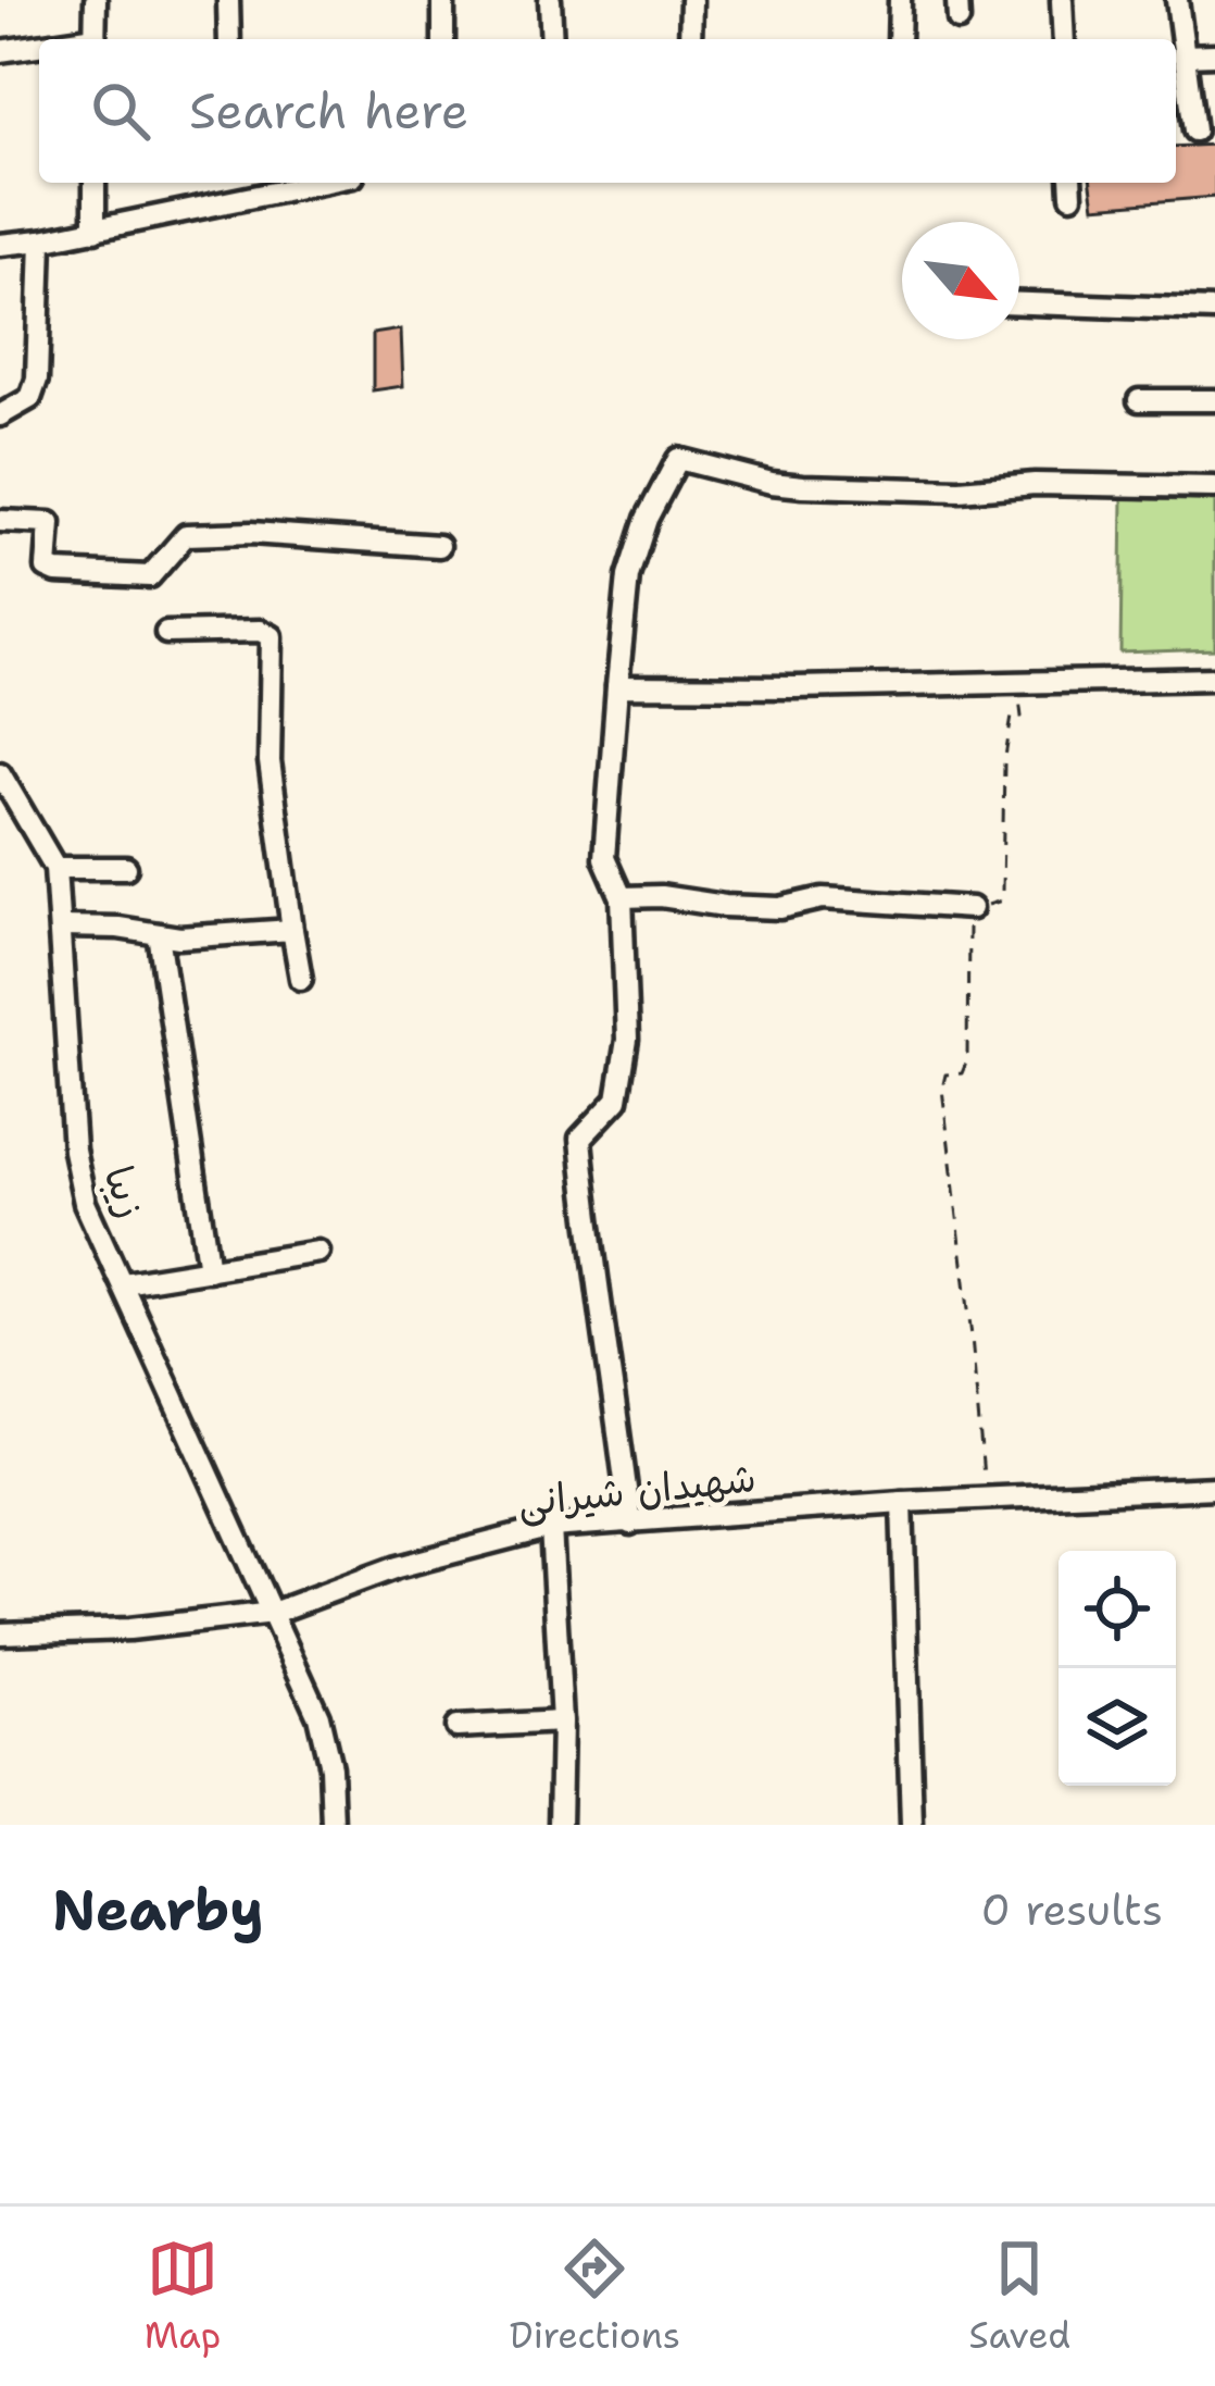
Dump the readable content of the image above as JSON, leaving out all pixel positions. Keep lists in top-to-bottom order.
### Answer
{
  "streets": {
    "street": ["زیبا", "شهیدان شیرانی"]
  },
  "crossings": [
    ["زیبا", "شهیدان شیرانی"]
  ],
  "north": "bottom right",
  "page": {
    "search": "Search here",
    "heading": ["Nearby", "0 results"],
    "nav": ["Map", "Directions", "Saved"]
  }
}
